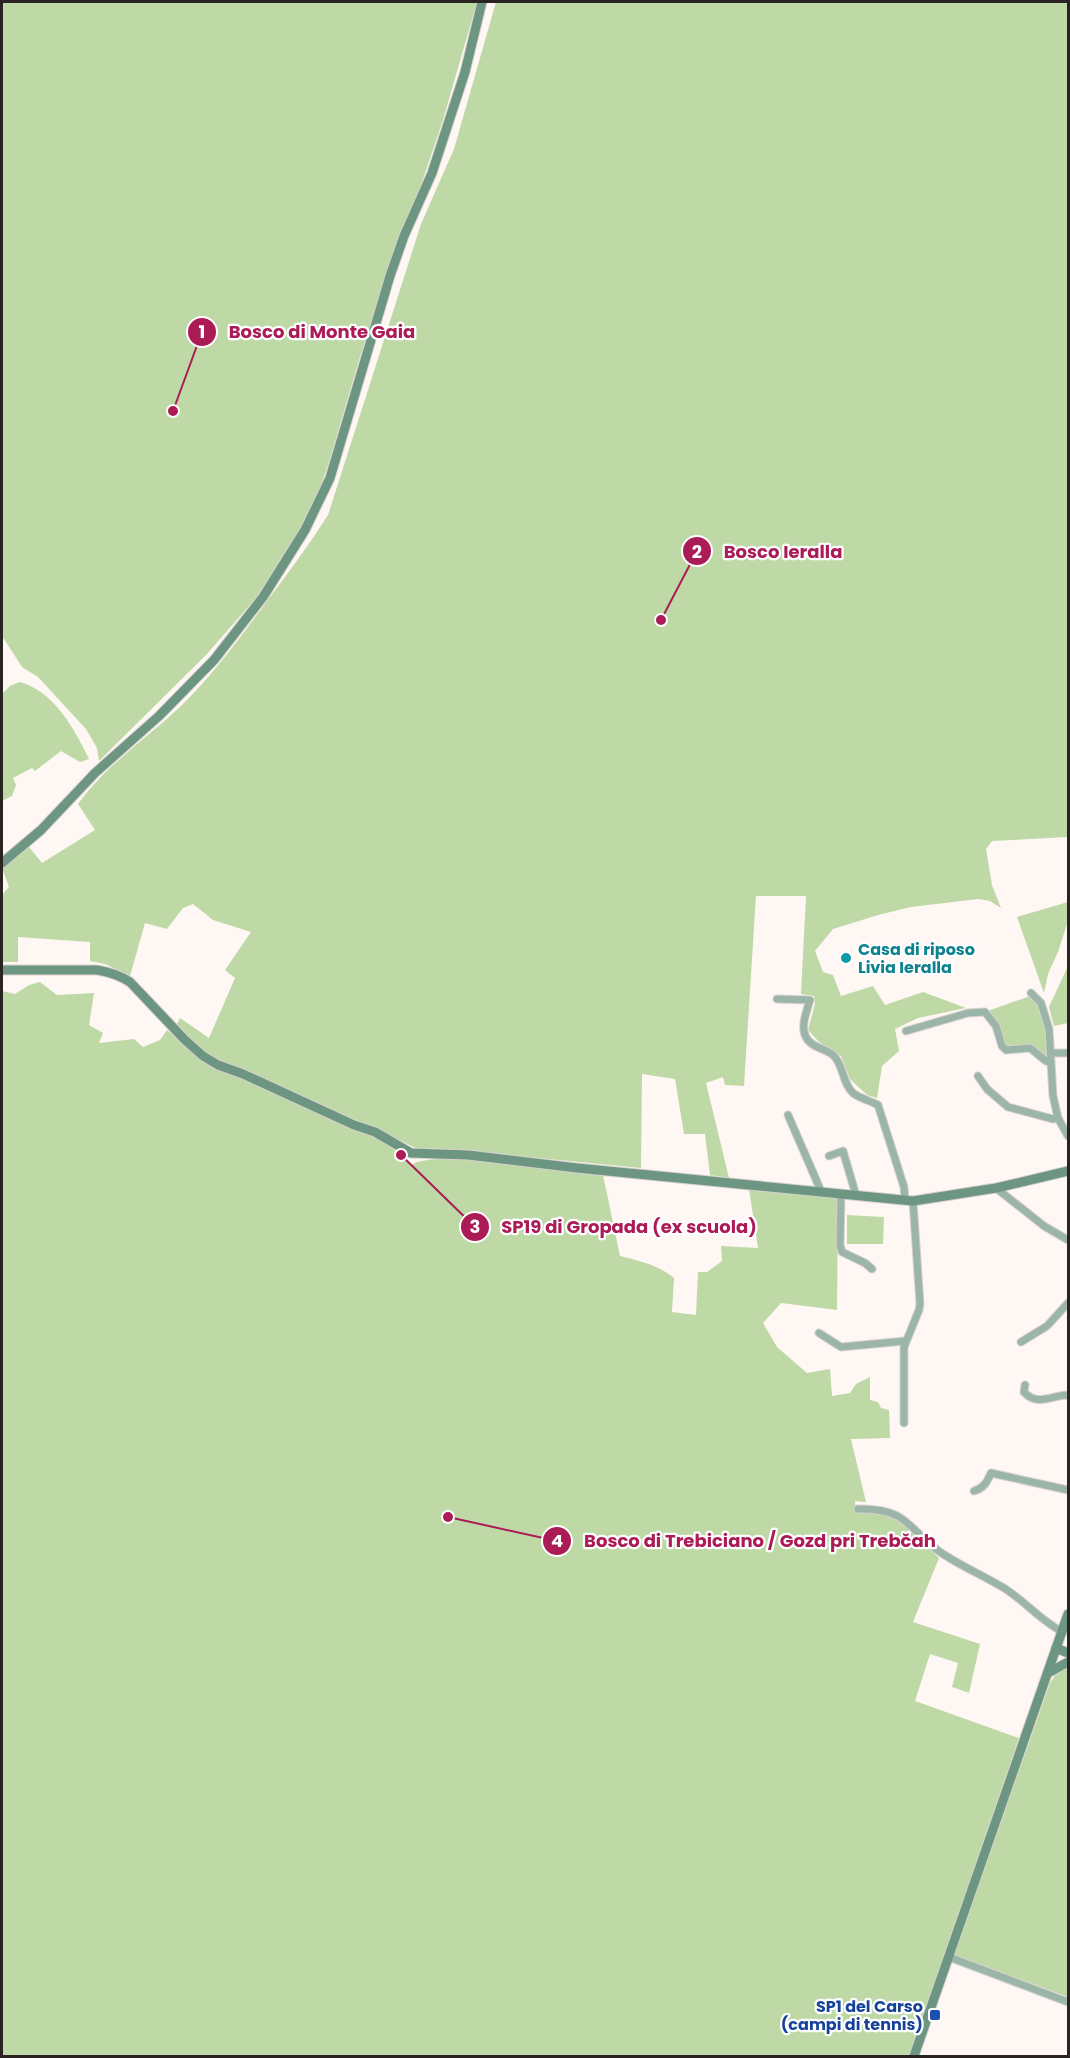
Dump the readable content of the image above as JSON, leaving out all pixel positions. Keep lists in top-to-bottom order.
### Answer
{
  "places": {
    "other": [
      "Bosco di Monte Gaia",
      "Bosco Ieralla",
      "Casa di riposo Livia Ieralla",
      "SP19 di Gropada (ex scuola)",
      "Bosco di Trebiciano / Gozd pri Trebčah"
    ],
    "transit": ["SP1 del Carso (campi di tennis)"]
  }
}
